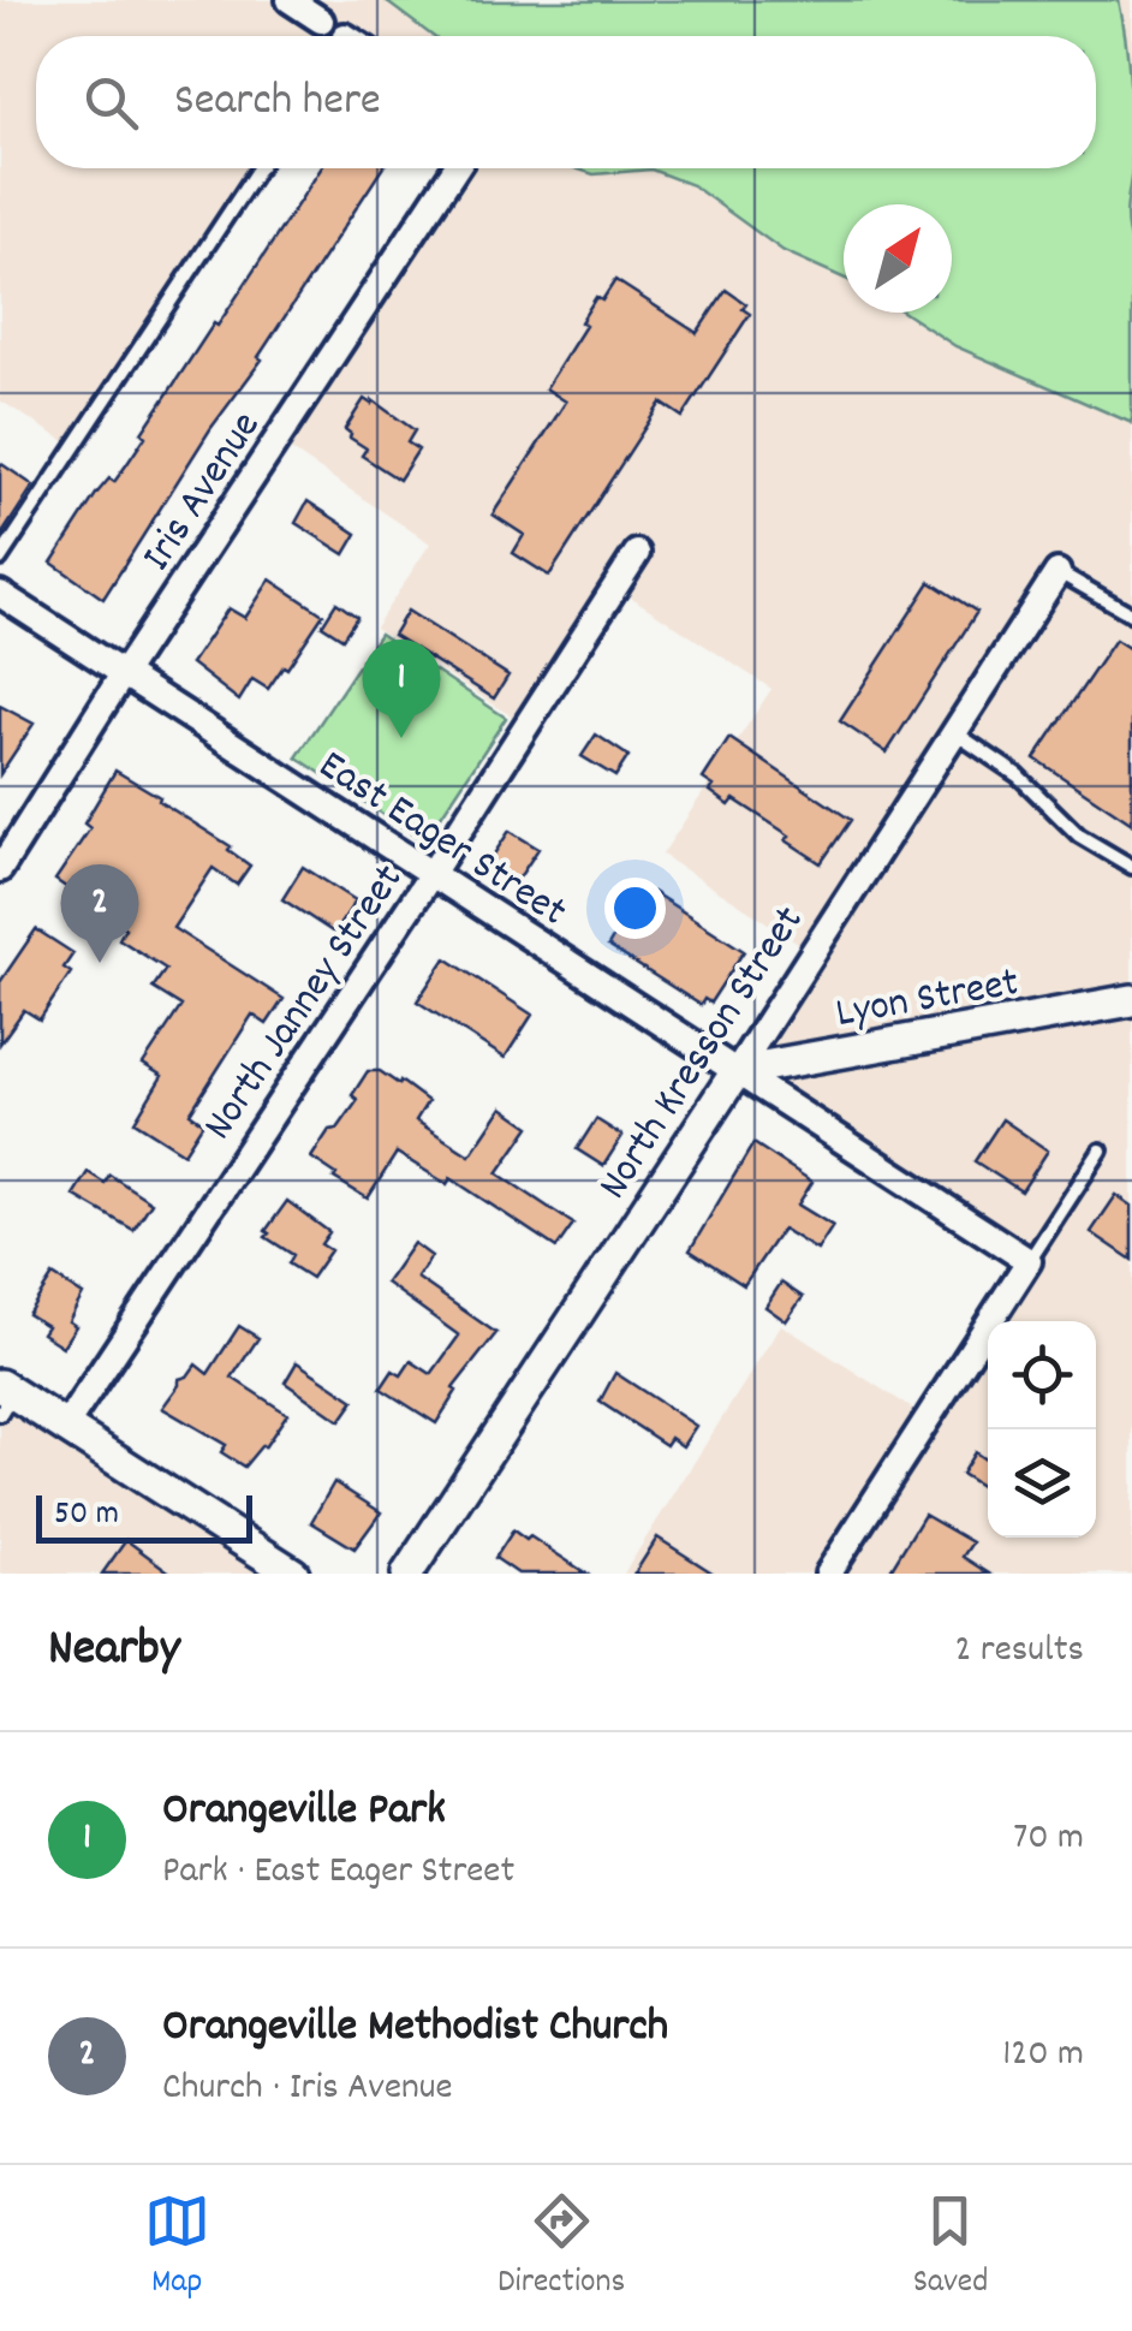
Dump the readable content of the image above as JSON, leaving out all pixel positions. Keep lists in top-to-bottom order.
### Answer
{
  "streets": {
    "street": [
      "Iris Avenue",
      "East Eager Street",
      "Lyon Street",
      "North Janney Street",
      "North Kresson Street"
    ]
  },
  "crossings": [
    ["Iris Avenue", "East Eager Street"],
    ["East Eager Street", "Lyon Street"],
    ["East Eager Street", "North Janney Street"],
    ["East Eager Street", "North Kresson Street"],
    ["Lyon Street", "North Kresson Street"]
  ],
  "scale_bar": "50 m",
  "north": "top right",
  "page": {
    "search": "Search here",
    "pins": ["1", "2"],
    "scale": "50 m",
    "heading": ["Nearby", "2 results"],
    "list": [
      {
        "mark": "1",
        "name": "Orangeville Park",
        "note": "Park · East Eager Street",
        "value": "70 m"
      },
      {
        "mark": "2",
        "name": "Orangeville Methodist Church",
        "note": "Church · Iris Avenue",
        "value": "120 m"
      }
    ],
    "nav": ["Map", "Directions", "Saved"]
  }
}
